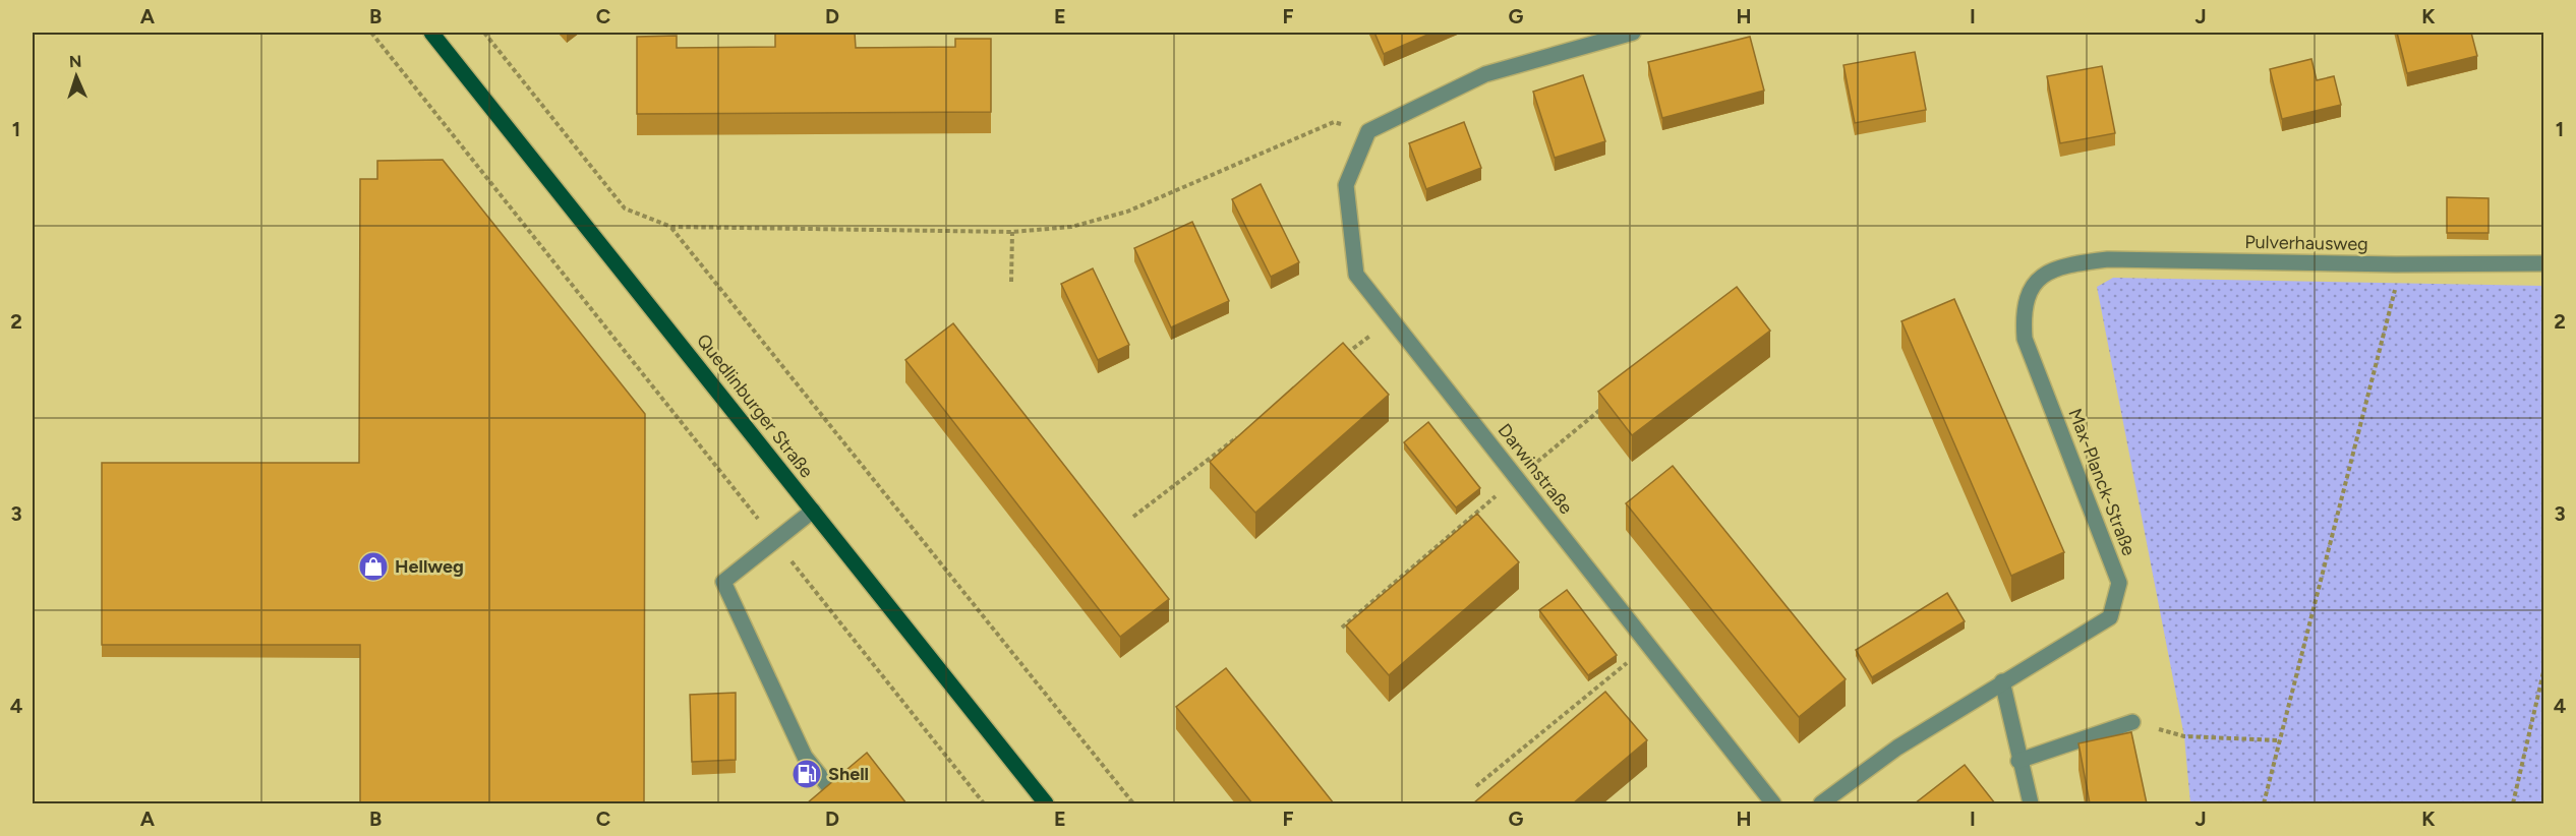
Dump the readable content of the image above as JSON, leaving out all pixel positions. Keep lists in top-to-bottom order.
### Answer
{
  "streets": {
    "main road": ["Quedlinburger Straße"],
    "street": ["Pulverhausweg", "Darwinstraße", "Max-Planck-Straße"]
  },
  "crossings": [
    ["Pulverhausweg", "Max-Planck-Straße"]
  ],
  "places": {
    "shop": ["Hellweg"],
    "fuel station": ["Shell"]
  },
  "north": "top",
  "grid": {
    "columns": [
      "A",
      "B",
      "C",
      "D",
      "E",
      "F",
      "G",
      "H",
      "I",
      "J",
      "K"
    ],
    "rows": [
      "1",
      "2",
      "3",
      "4"
    ]
  }
}
